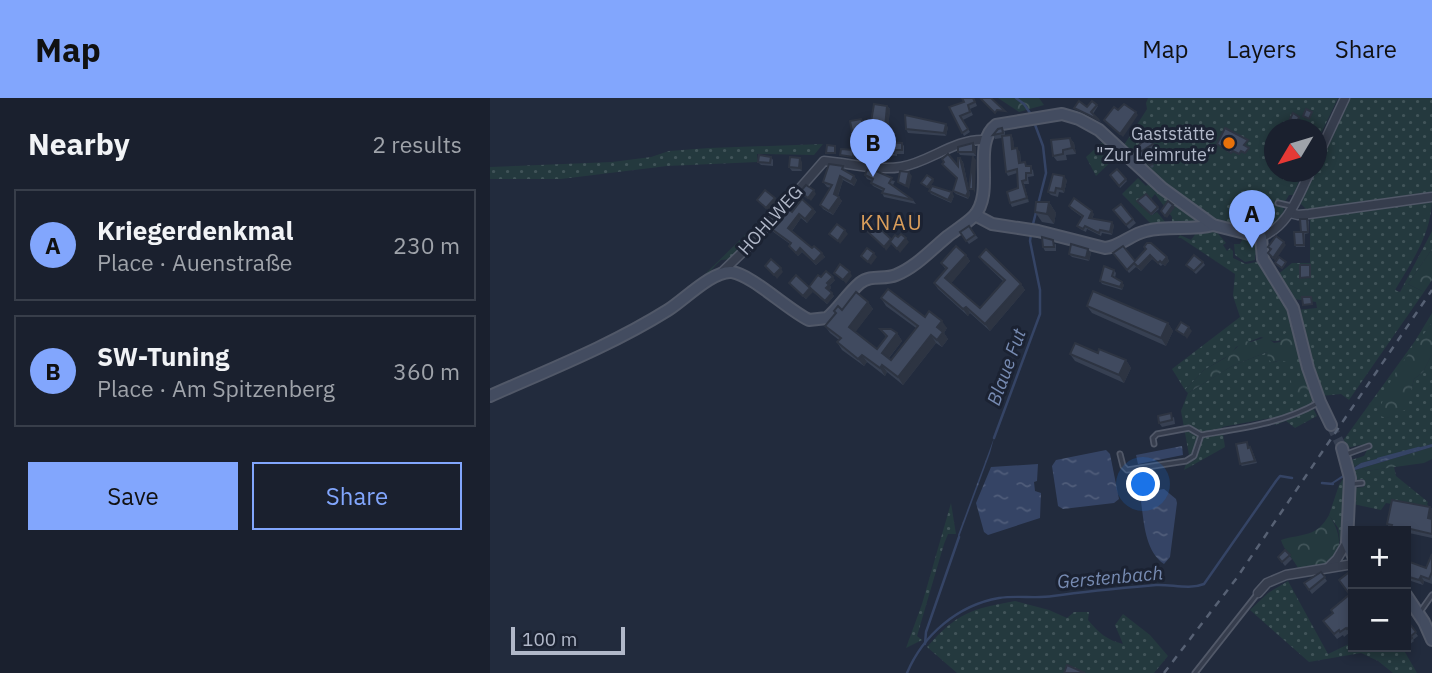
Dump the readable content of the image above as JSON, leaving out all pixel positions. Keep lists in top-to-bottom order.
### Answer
{
  "streets": {
    "street": ["HOHLWEG"]
  },
  "districts": ["KNAU"],
  "water": ["Blaue Fut", "Gerstenbach"],
  "places": ["Gaststätte \"Zur Leimrute“"],
  "scale_bar": "100 m",
  "north": "bottom left",
  "page": {
    "header": "Map",
    "nav": ["Map", "Layers", "Share"],
    "heading": ["Nearby", "2 results"],
    "pins": ["B", "A"],
    "list": [
      {
        "mark": "A",
        "name": "Kriegerdenkmal",
        "note": "Place · Auenstraße",
        "value": "230 m"
      },
      {
        "mark": "B",
        "name": "SW-Tuning",
        "note": "Place · Am Spitzenberg",
        "value": "360 m"
      }
    ],
    "buttons": ["Save", "Share"],
    "map_buttons": ["+", "−"],
    "scale": "100 m"
  }
}
